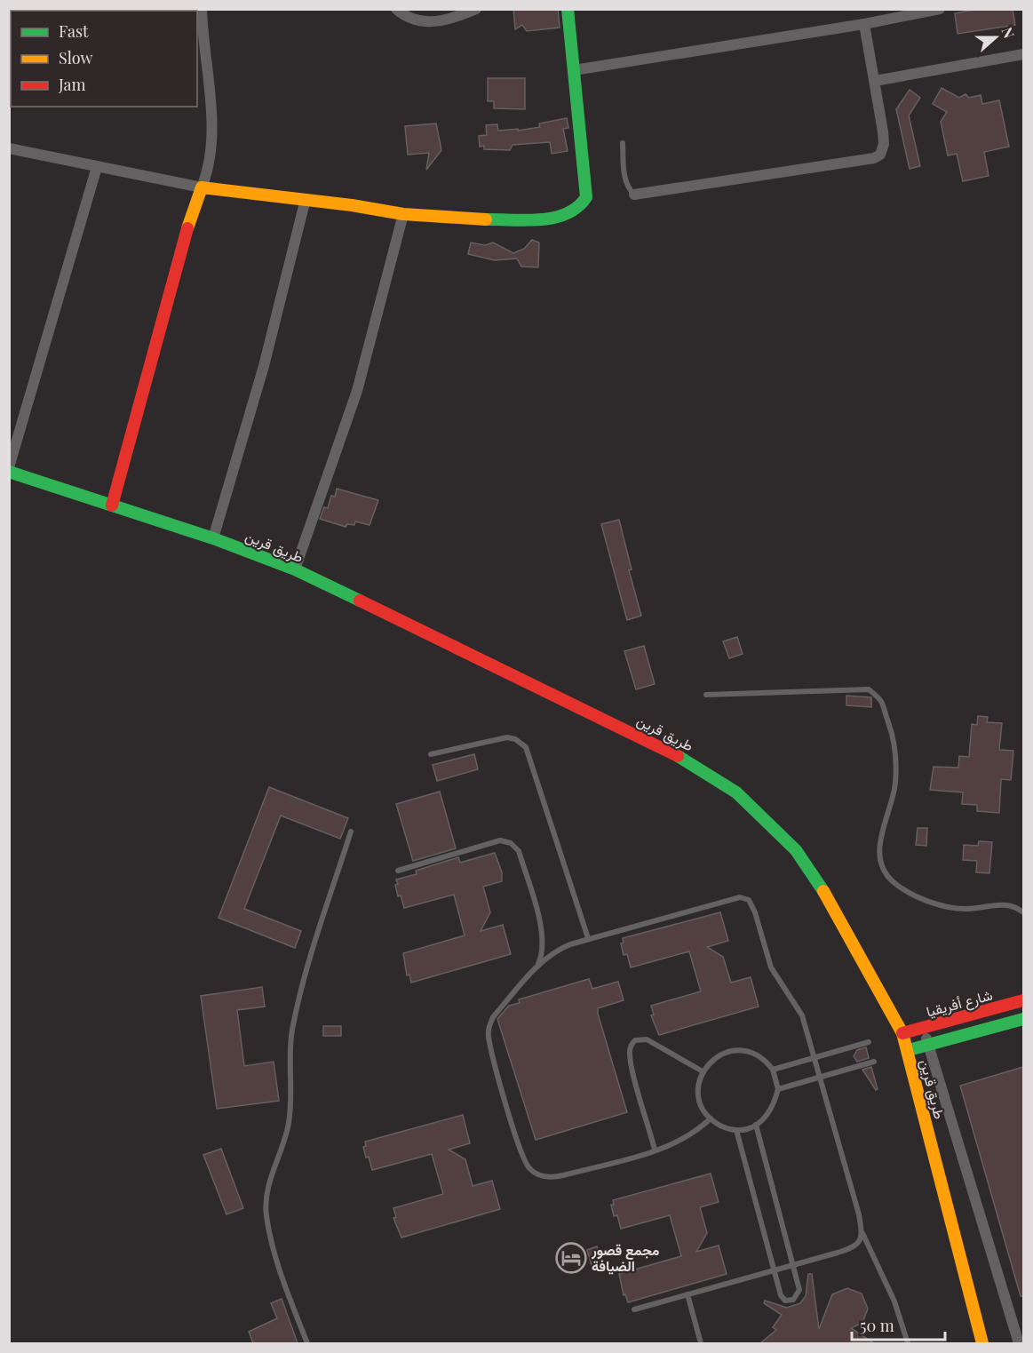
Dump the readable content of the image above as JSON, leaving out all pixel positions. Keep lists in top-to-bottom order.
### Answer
{
  "streets": {
    "street": ["طريق قرين", "شارع أفريقيا"]
  },
  "crossings": [
    ["طريق قرين", "شارع أفريقيا"]
  ],
  "places": {
    "hotel": ["مجمع قصور الضيافة"]
  },
  "legend": ["Fast", "Slow", "Jam"],
  "scale_bar": "50 m",
  "north": "right"
}
